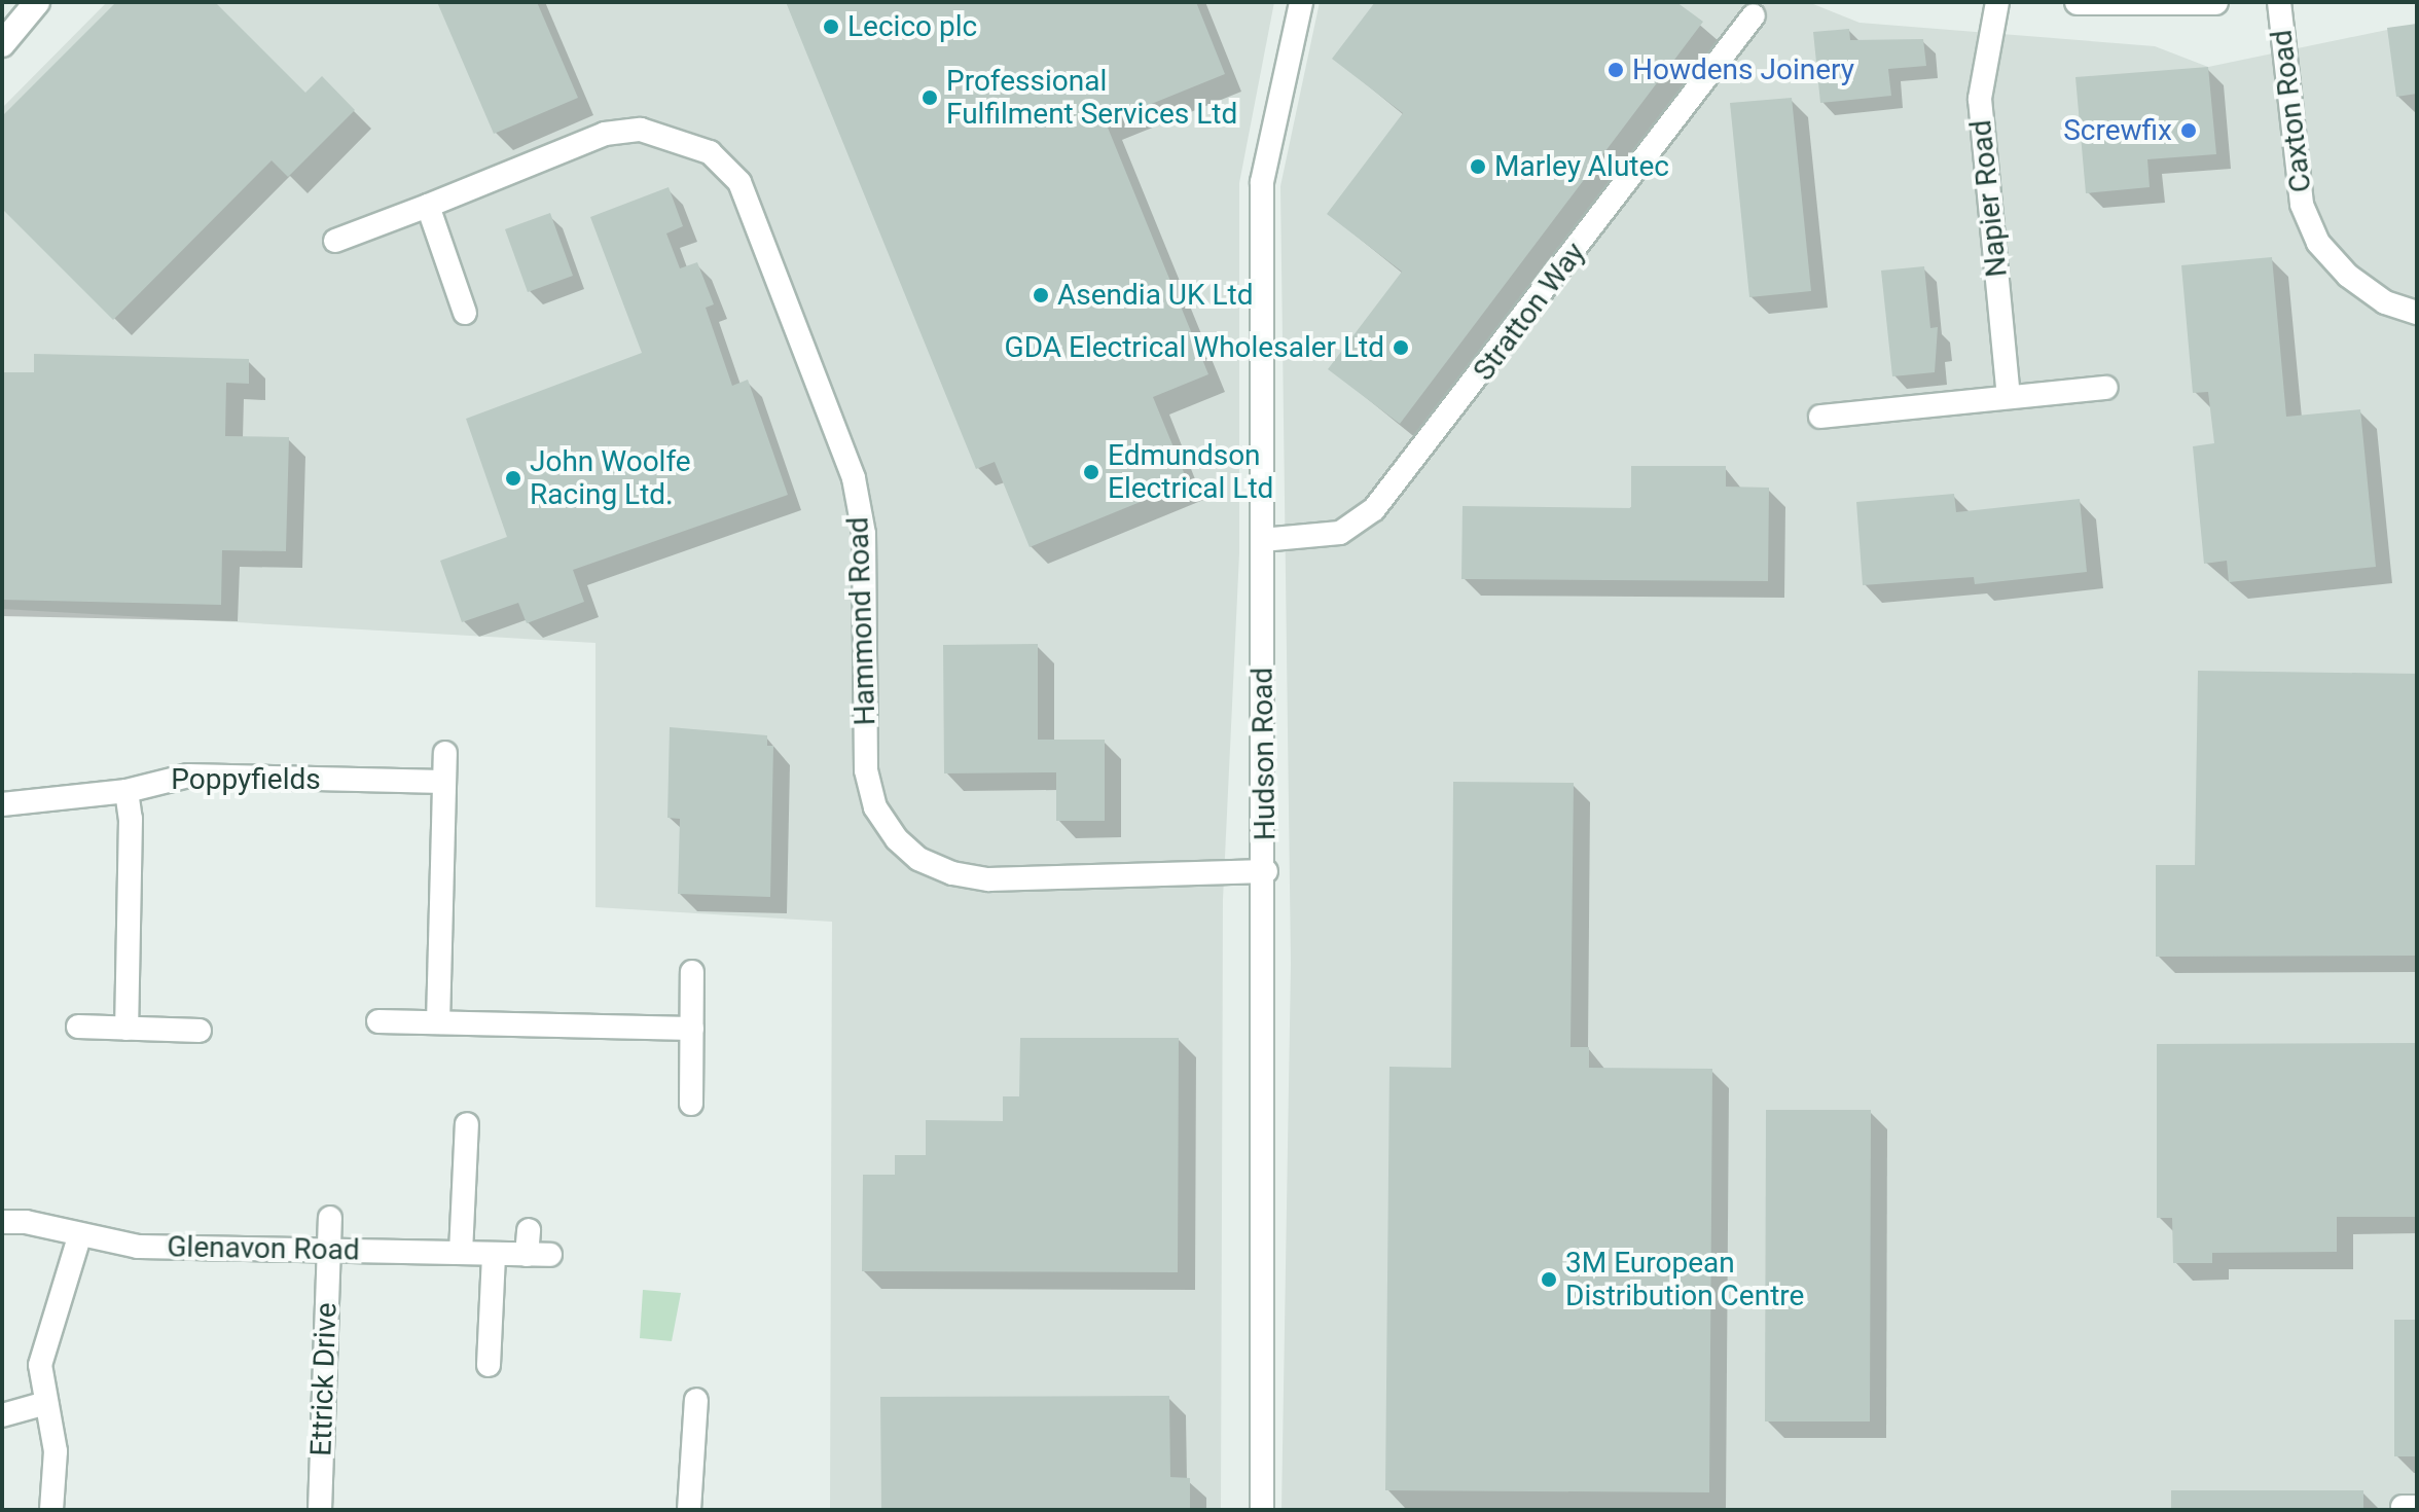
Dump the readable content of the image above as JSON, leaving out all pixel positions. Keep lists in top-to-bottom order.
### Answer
{
  "streets": {
    "street": [
      "Caxton Road",
      "Napier Road",
      "Stratton Way",
      "Hammond Road",
      "Hudson Road",
      "Poppyfields",
      "Glenavon Road",
      "Ettrick Drive"
    ]
  },
  "crossings": [
    ["Stratton Way", "Hudson Road"],
    ["Hammond Road", "Hudson Road"],
    ["Glenavon Road", "Ettrick Drive"]
  ],
  "places": [
    "Lecico plc",
    "Howdens Joinery",
    "Professional Fulfilment Services Ltd",
    "Screwfix",
    "Marley Alutec",
    "Asendia UK Ltd",
    "GDA Electrical Wholesaler Ltd",
    "Edmundson Electrical Ltd",
    "John Woolfe Racing Ltd.",
    "3M European Distribution Centre"
  ]
}
